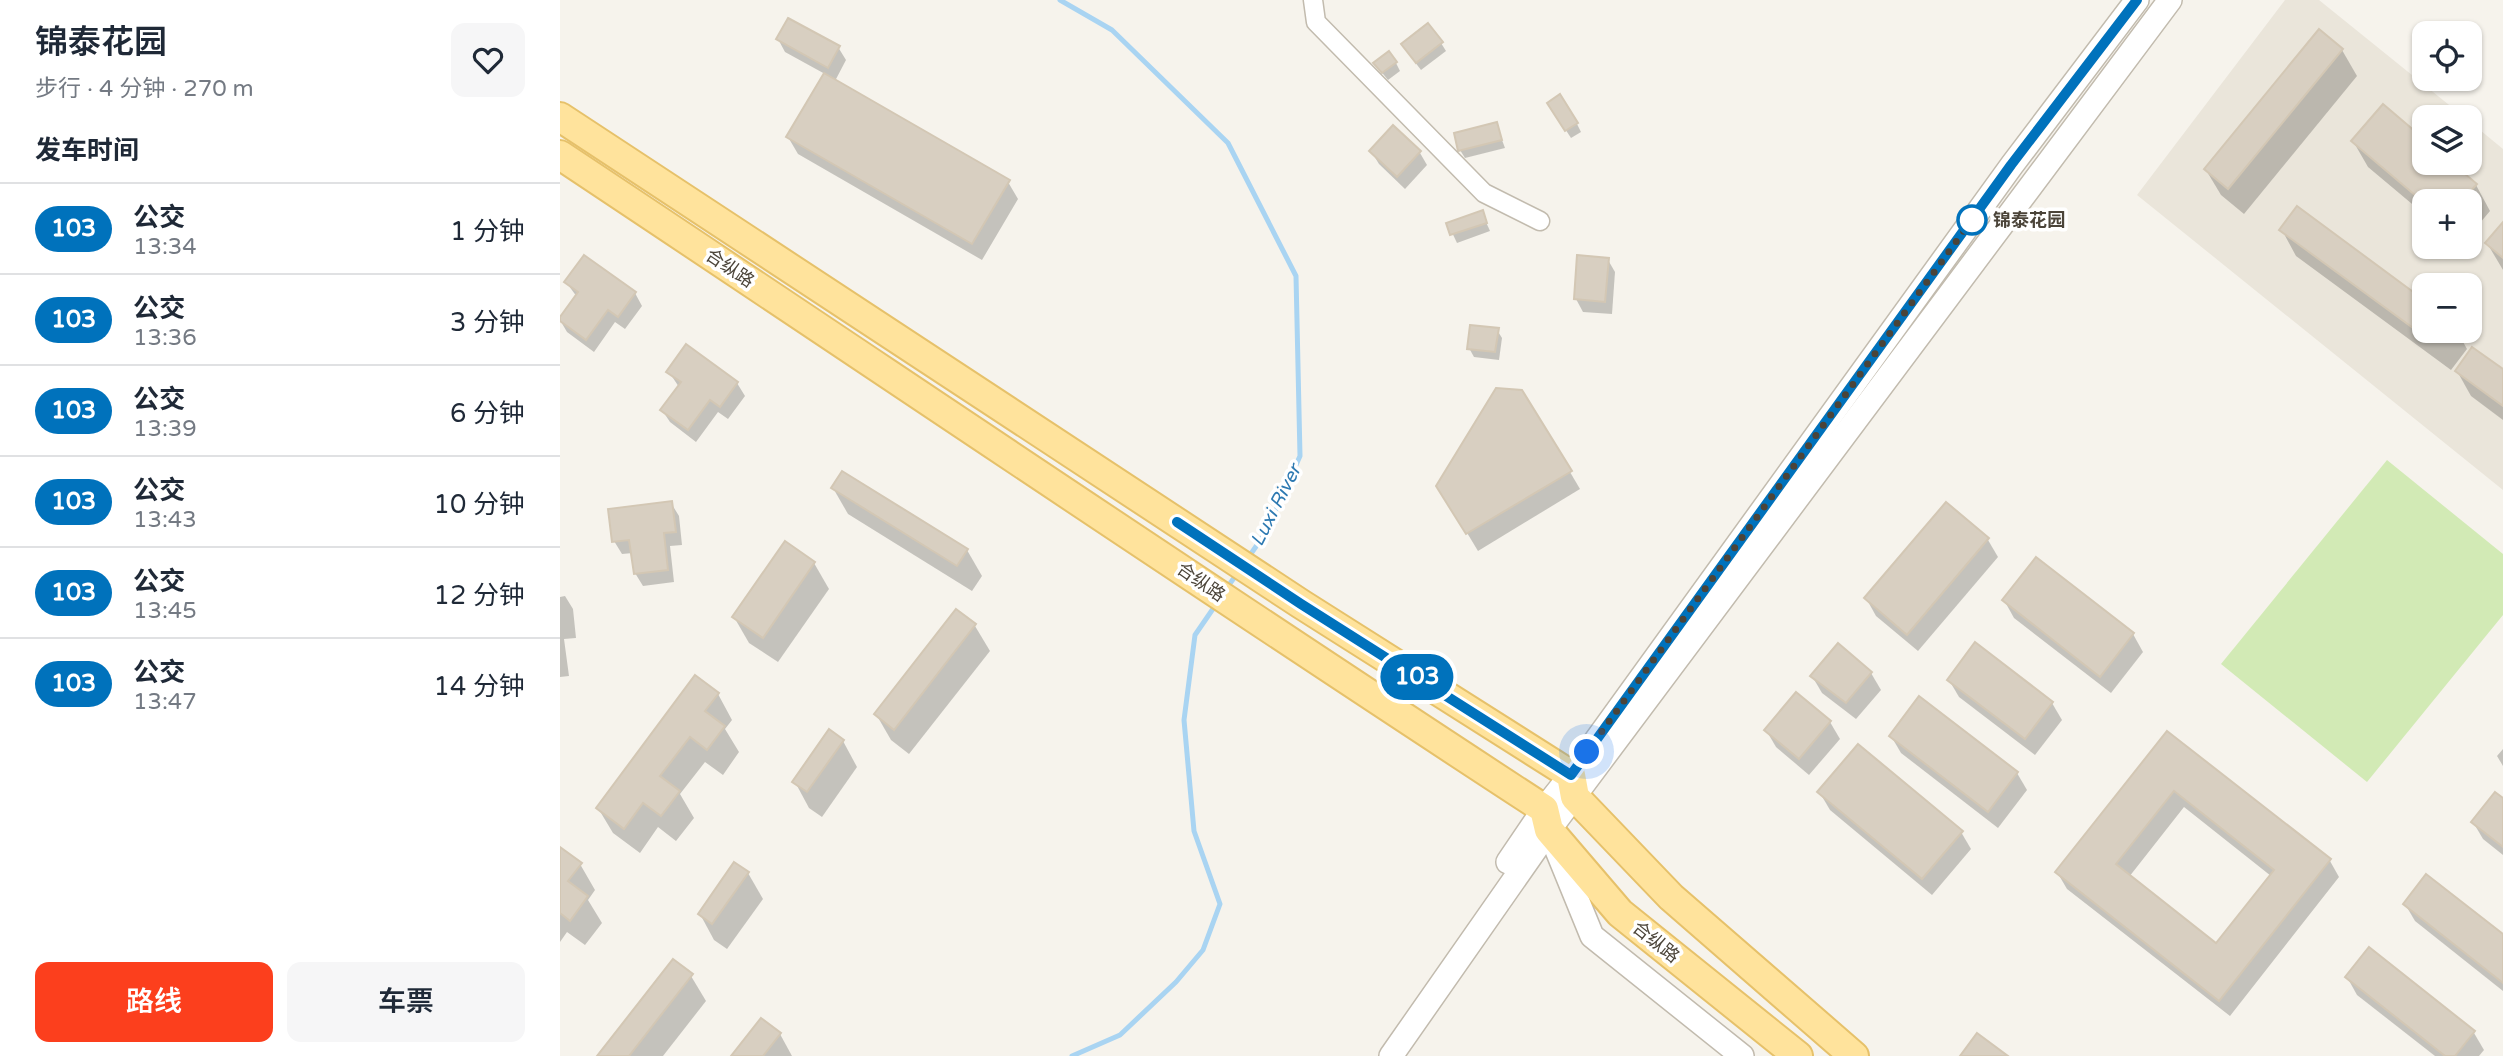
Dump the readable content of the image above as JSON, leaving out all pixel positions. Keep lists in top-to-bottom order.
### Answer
{
  "streets": {
    "main road": ["合纵路"]
  },
  "water": ["Luxi River"],
  "places": ["锦泰花园"],
  "lines": ["bus line 103"],
  "page": {
    "heading": [
      ["锦泰花园", "步行 · 4 分钟 · 270 m"],
      "发车时间"
    ],
    "on_map": "103",
    "map_buttons": ["+", "−"],
    "list": [
      {
        "mark": "103",
        "name": "公交",
        "note": "13:34",
        "value": "1 分钟"
      },
      {
        "mark": "103",
        "name": "公交",
        "note": "13:36",
        "value": "3 分钟"
      },
      {
        "mark": "103",
        "name": "公交",
        "note": "13:39",
        "value": "6 分钟"
      },
      {
        "mark": "103",
        "name": "公交",
        "note": "13:43",
        "value": "10 分钟"
      },
      {
        "mark": "103",
        "name": "公交",
        "note": "13:45",
        "value": "12 分钟"
      },
      {
        "mark": "103",
        "name": "公交",
        "note": "13:47",
        "value": "14 分钟"
      }
    ],
    "buttons": ["路线", "车票"]
  }
}
